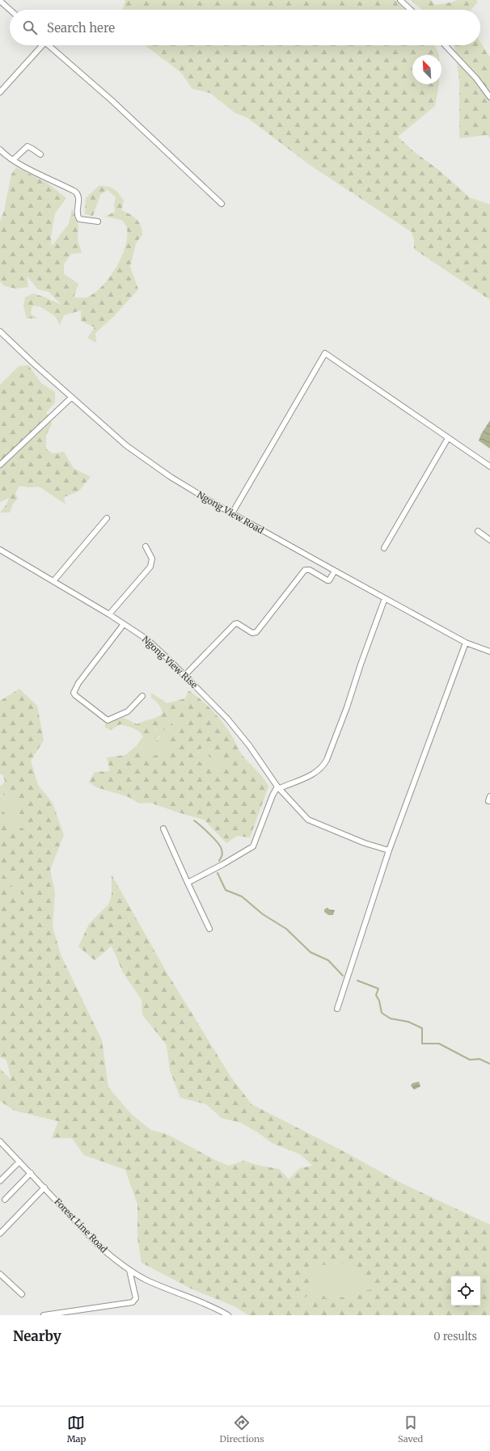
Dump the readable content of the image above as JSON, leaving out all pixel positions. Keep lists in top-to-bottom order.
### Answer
{
  "streets": {
    "street": ["Ngong View Road", "Ngong View Rise", "Forest Line Road"]
  },
  "north": "top left",
  "page": {
    "search": "Search here",
    "heading": ["Nearby", "0 results"],
    "nav": ["Map", "Directions", "Saved"]
  }
}
